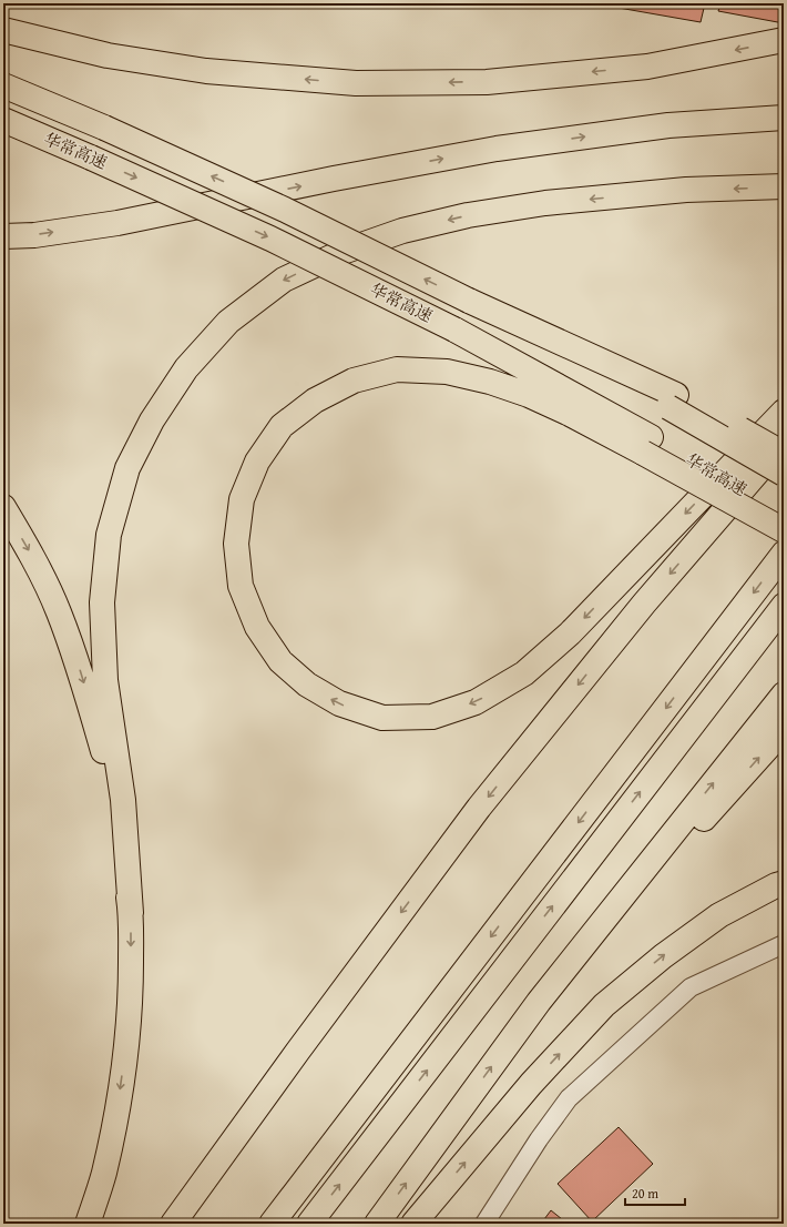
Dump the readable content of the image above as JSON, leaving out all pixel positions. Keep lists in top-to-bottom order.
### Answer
{
  "streets": {
    "highway": ["华常高速"]
  },
  "scale_bar": "20 m"
}
